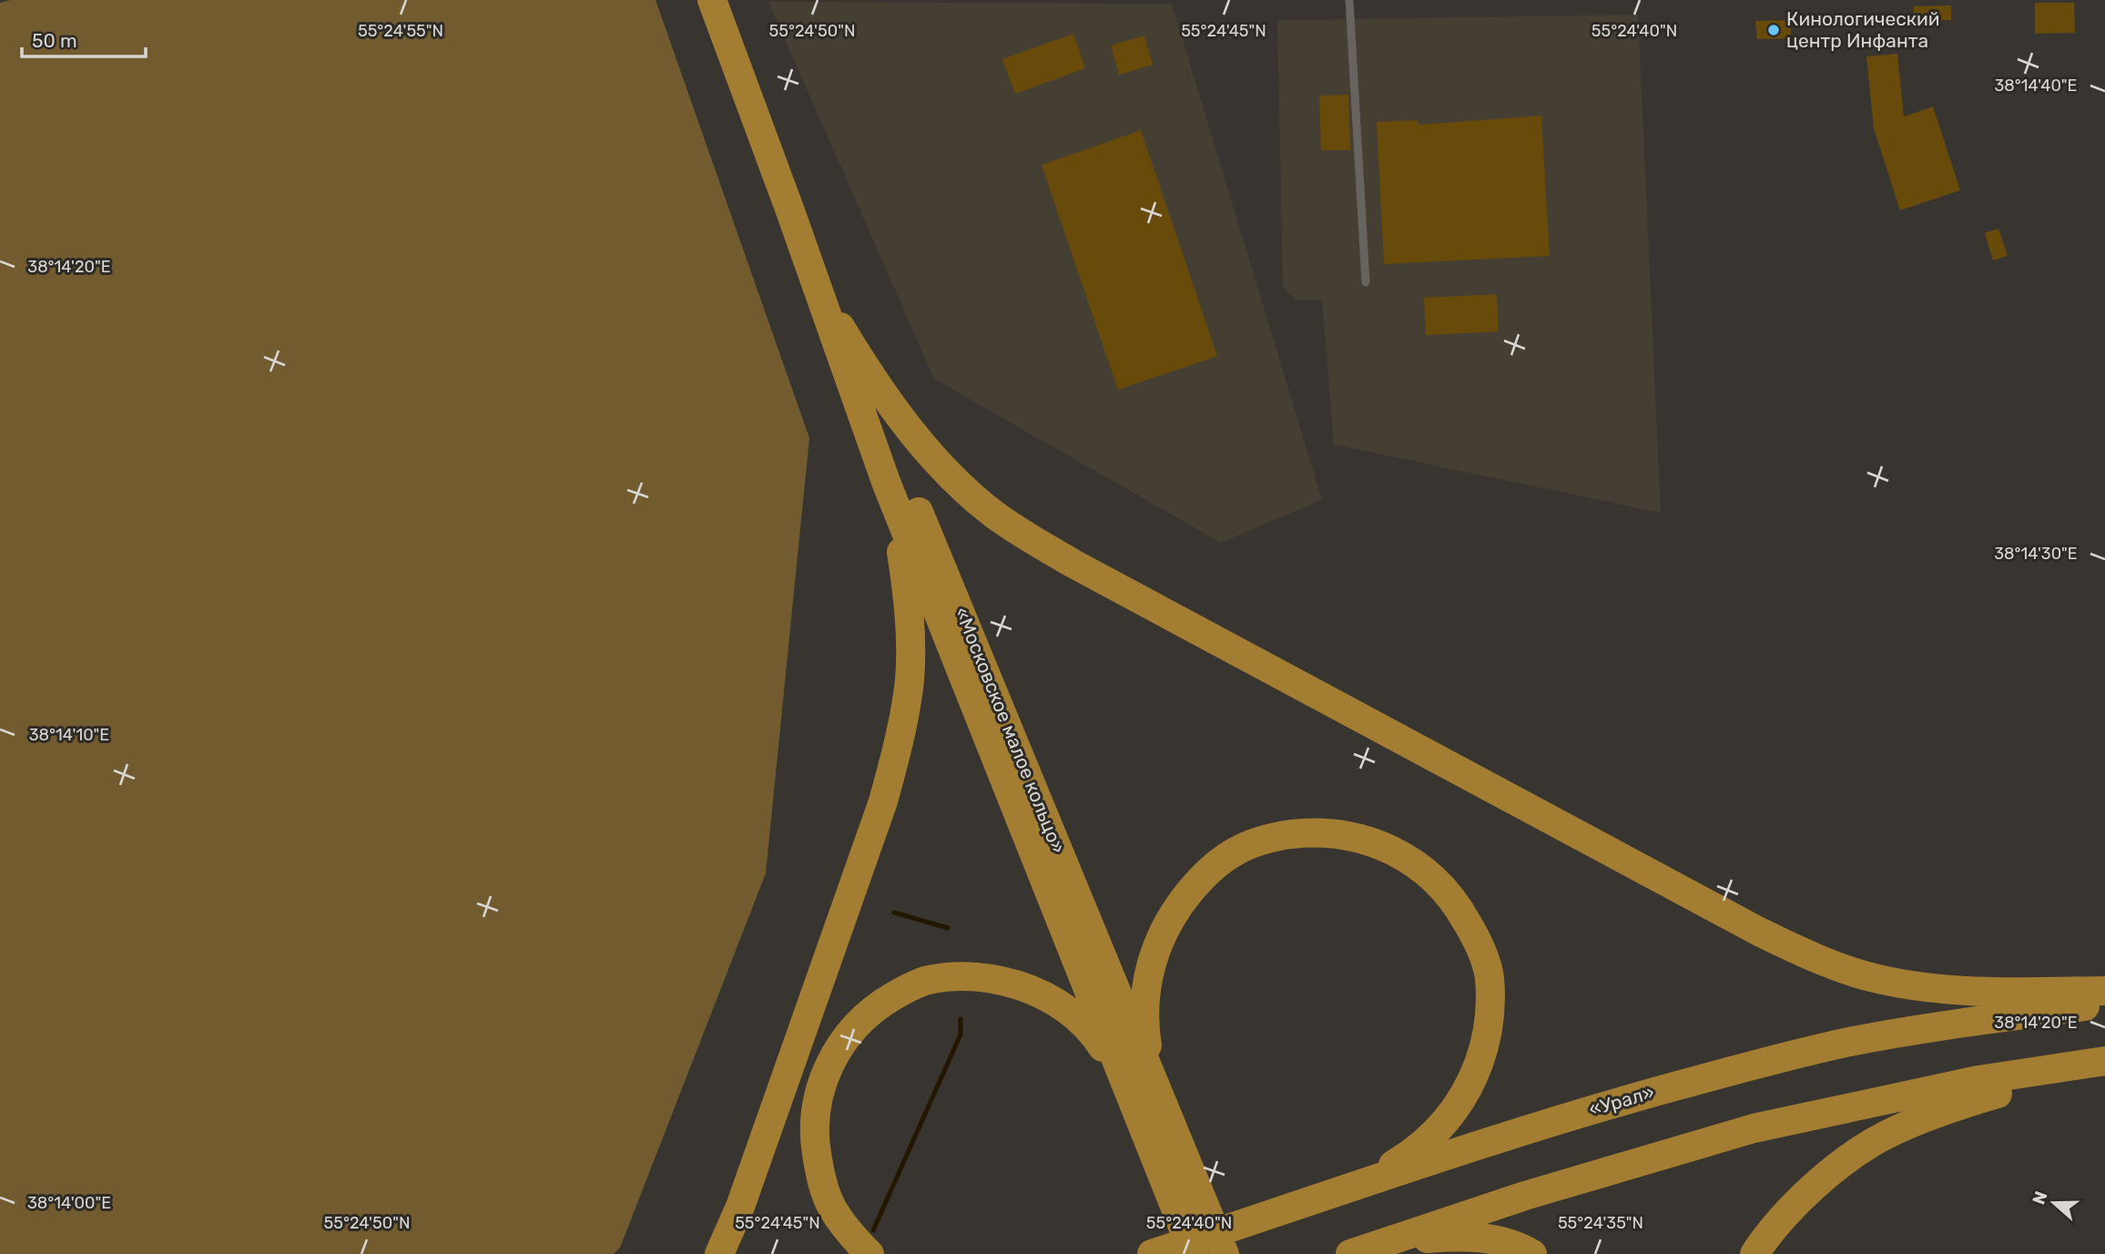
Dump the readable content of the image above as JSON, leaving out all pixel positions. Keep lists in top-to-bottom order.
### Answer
{
  "streets": {
    "highway": ["«Московское малое кольцо»", "«Урал»"]
  },
  "places": ["Кинологический центр Инфанта"],
  "scale_bar": "50 m",
  "north": "left",
  "coordinates": [
    "55°24'55\"N",
    "55°24'50\"N",
    "55°24'45\"N",
    "55°24'40\"N",
    "38°14'40\"E",
    "38°14'20\"E",
    "38°14'30\"E",
    "38°14'10\"E",
    "38°14'00\"E",
    "55°24'35\"N"
  ]
}
